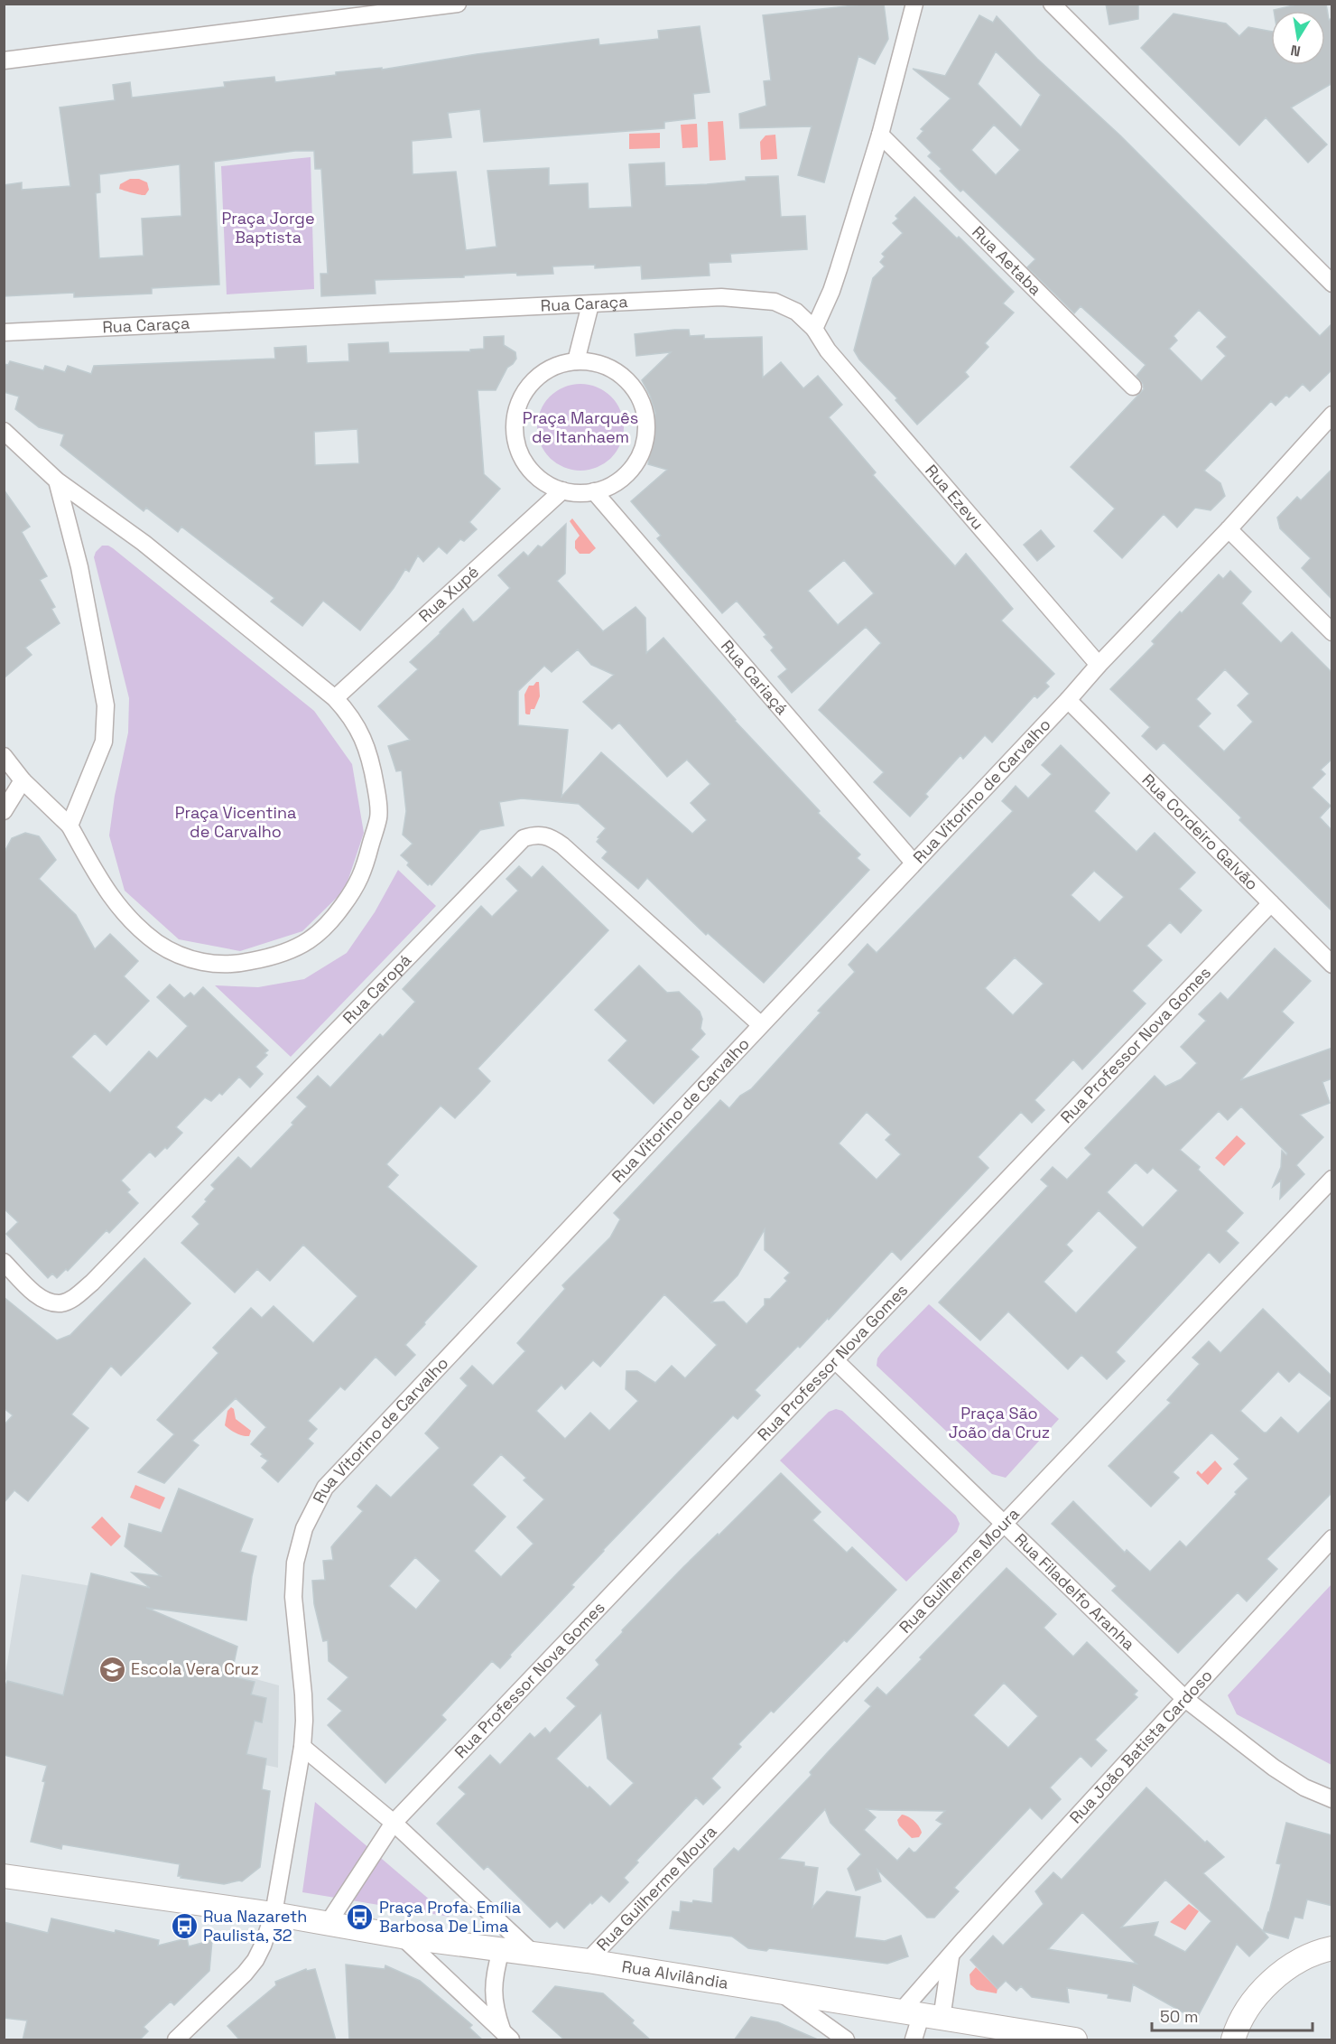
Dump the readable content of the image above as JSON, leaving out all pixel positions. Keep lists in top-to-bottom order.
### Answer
{
  "streets": {
    "street": [
      "Rua Aetaba",
      "Rua Caraça",
      "Rua Ezevu",
      "Rua Xupé",
      "Rua Cariaçá",
      "Rua Vitorino de Carvalho",
      "Rua Cordeiro Galvão",
      "Rua Caropá",
      "Rua Professor Nova Gomes",
      "Rua Guilherme Moura",
      "Rua Filadelfo Aranha",
      "Rua João Batista Cardoso",
      "Rua Alvilândia"
    ]
  },
  "crossings": [
    ["Rua Caraça", "Rua Ezevu"],
    ["Rua Ezevu", "Rua Vitorino de Carvalho"],
    ["Rua Xupé", "Rua Cariaçá"],
    ["Rua Cariaçá", "Rua Vitorino de Carvalho"],
    ["Rua Vitorino de Carvalho", "Rua Cordeiro Galvão"],
    ["Rua Vitorino de Carvalho", "Rua Caropá"],
    ["Rua Vitorino de Carvalho", "Rua Alvilândia"],
    ["Rua Cordeiro Galvão", "Rua Professor Nova Gomes"],
    ["Rua Professor Nova Gomes", "Rua Filadelfo Aranha"],
    ["Rua Professor Nova Gomes", "Rua Alvilândia"],
    ["Rua Guilherme Moura", "Rua Filadelfo Aranha"],
    ["Rua Guilherme Moura", "Rua Alvilândia"],
    ["Rua Filadelfo Aranha", "Rua João Batista Cardoso"],
    ["Rua João Batista Cardoso", "Rua Alvilândia"]
  ],
  "parks": [
    "Praça Jorge Baptista",
    "Praça Marquês de Itanhaem",
    "Praça Vicentina de Carvalho",
    "Praça São João da Cruz"
  ],
  "places": {
    "school or university": ["Escola Vera Cruz"],
    "bus stop": ["Praça Profa. Emília Barbosa De Lima", "Rua Nazareth Paulista, 32"]
  },
  "scale_bar": "50 m",
  "north": "bottom"
}
